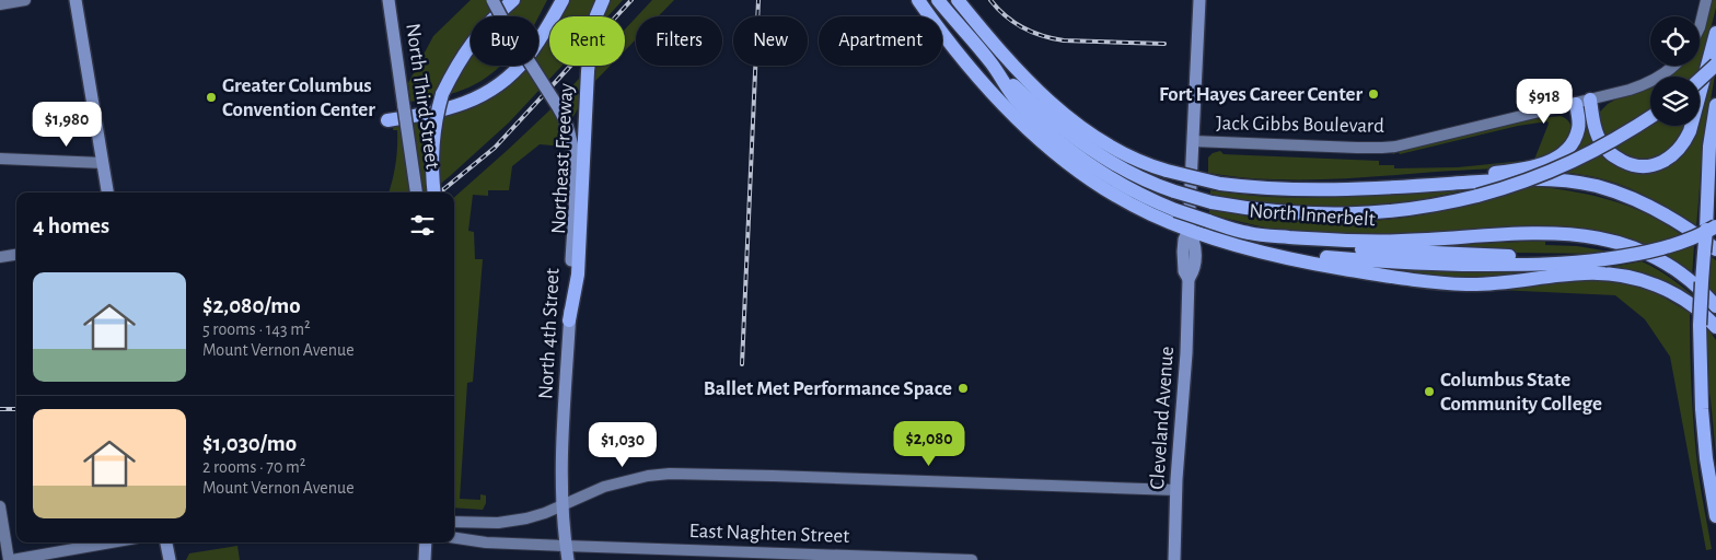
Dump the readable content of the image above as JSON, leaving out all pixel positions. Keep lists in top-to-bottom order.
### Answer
{
  "streets": {
    "highway": ["Northeast Freeway", "North Innerbelt"],
    "main road": [
      "North Third Street",
      "Jack Gibbs Boulevard",
      "North 4th Street",
      "Cleveland Avenue",
      "East Naghten Street"
    ]
  },
  "crossings": [
    ["Jack Gibbs Boulevard", "Cleveland Avenue"],
    ["Northeast Freeway", "North 4th Street"],
    ["North 4th Street", "East Naghten Street"]
  ],
  "places": [
    "Fort Hayes Career Center",
    "Greater Columbus Convention Center",
    "Ballet Met Performance Space",
    "Columbus State Community College"
  ],
  "page": {
    "chip": [
      "Buy",
      "Rent",
      "Filters",
      "New",
      "Apartment"
    ],
    "price": [
      "$918",
      "$1,980",
      "$2,080",
      "$1,030"
    ],
    "heading": "4 homes",
    "list": [
      {
        "name": "$2,080/mo",
        "note": "5 rooms · 143 m² · Mount Vernon Avenue"
      },
      {
        "name": "$1,030/mo",
        "note": "2 rooms · 70 m² · Mount Vernon Avenue"
      }
    ]
  }
}
